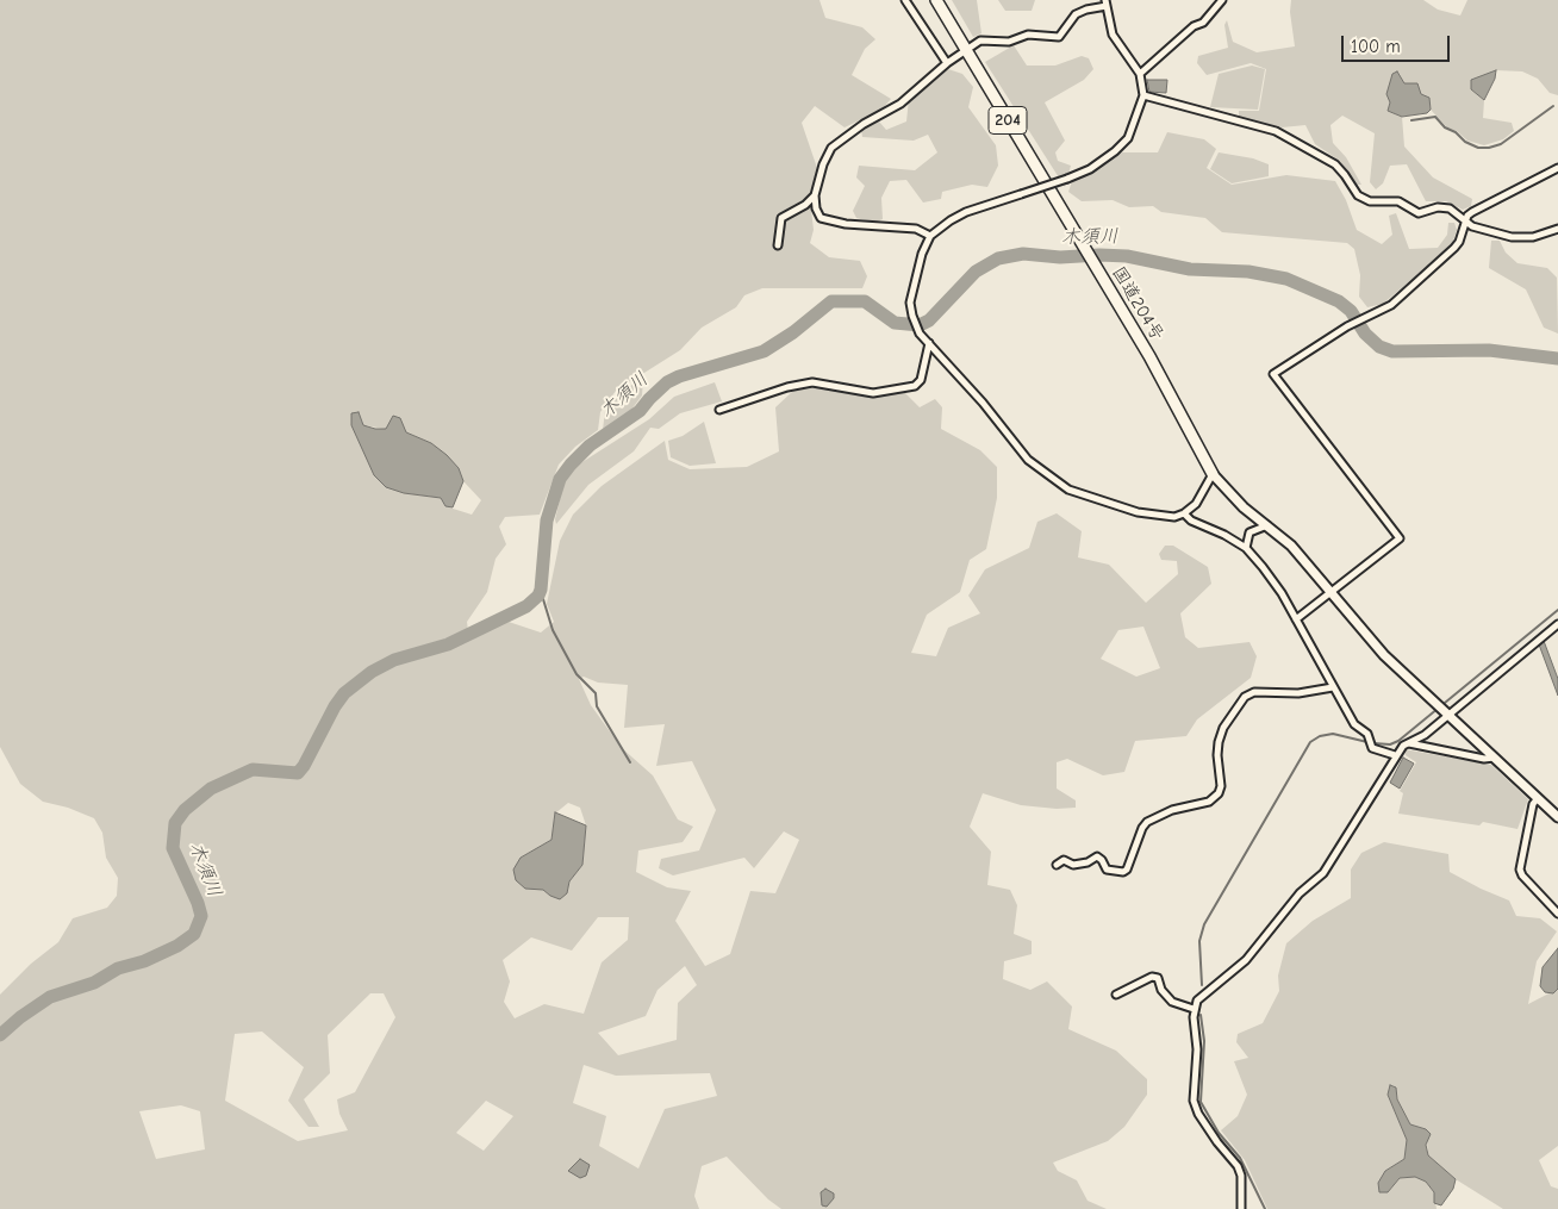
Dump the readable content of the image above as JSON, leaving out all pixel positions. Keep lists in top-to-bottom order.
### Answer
{
  "streets": {
    "highway": ["204", "国道204号"]
  },
  "water": ["木須川"],
  "scale_bar": "100 m"
}
